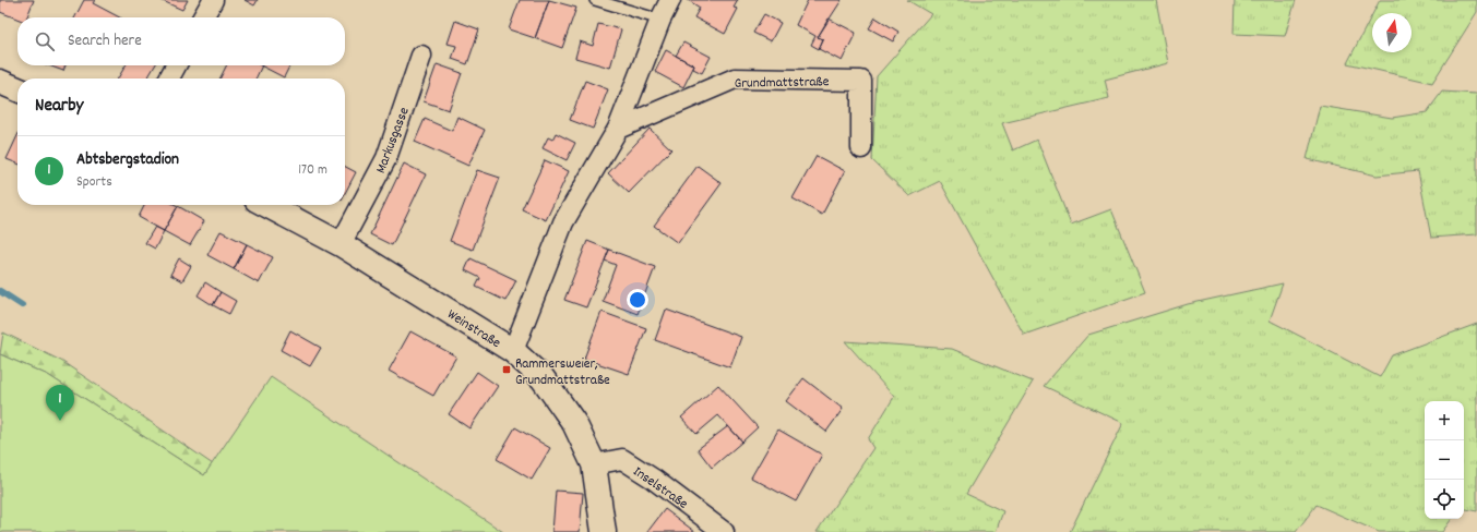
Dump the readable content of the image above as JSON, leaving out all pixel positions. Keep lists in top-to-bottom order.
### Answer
{
  "streets": {
    "street": [
      "Grundmattstraße",
      "Markusgasse",
      "Weinstraße",
      "Inselstraße"
    ]
  },
  "crossings": [
    ["Markusgasse", "Weinstraße"],
    ["Weinstraße", "Inselstraße"]
  ],
  "places": {
    "transit": ["Rammersweier, Grundmattstraße"]
  },
  "north": "top",
  "page": {
    "search": "Search here",
    "heading": "Nearby",
    "list": [
      {
        "mark": "1",
        "name": "Abtsbergstadion",
        "note": "Sports",
        "value": "170 m"
      }
    ],
    "pins": "1",
    "map_buttons": ["+", "−"]
  }
}
